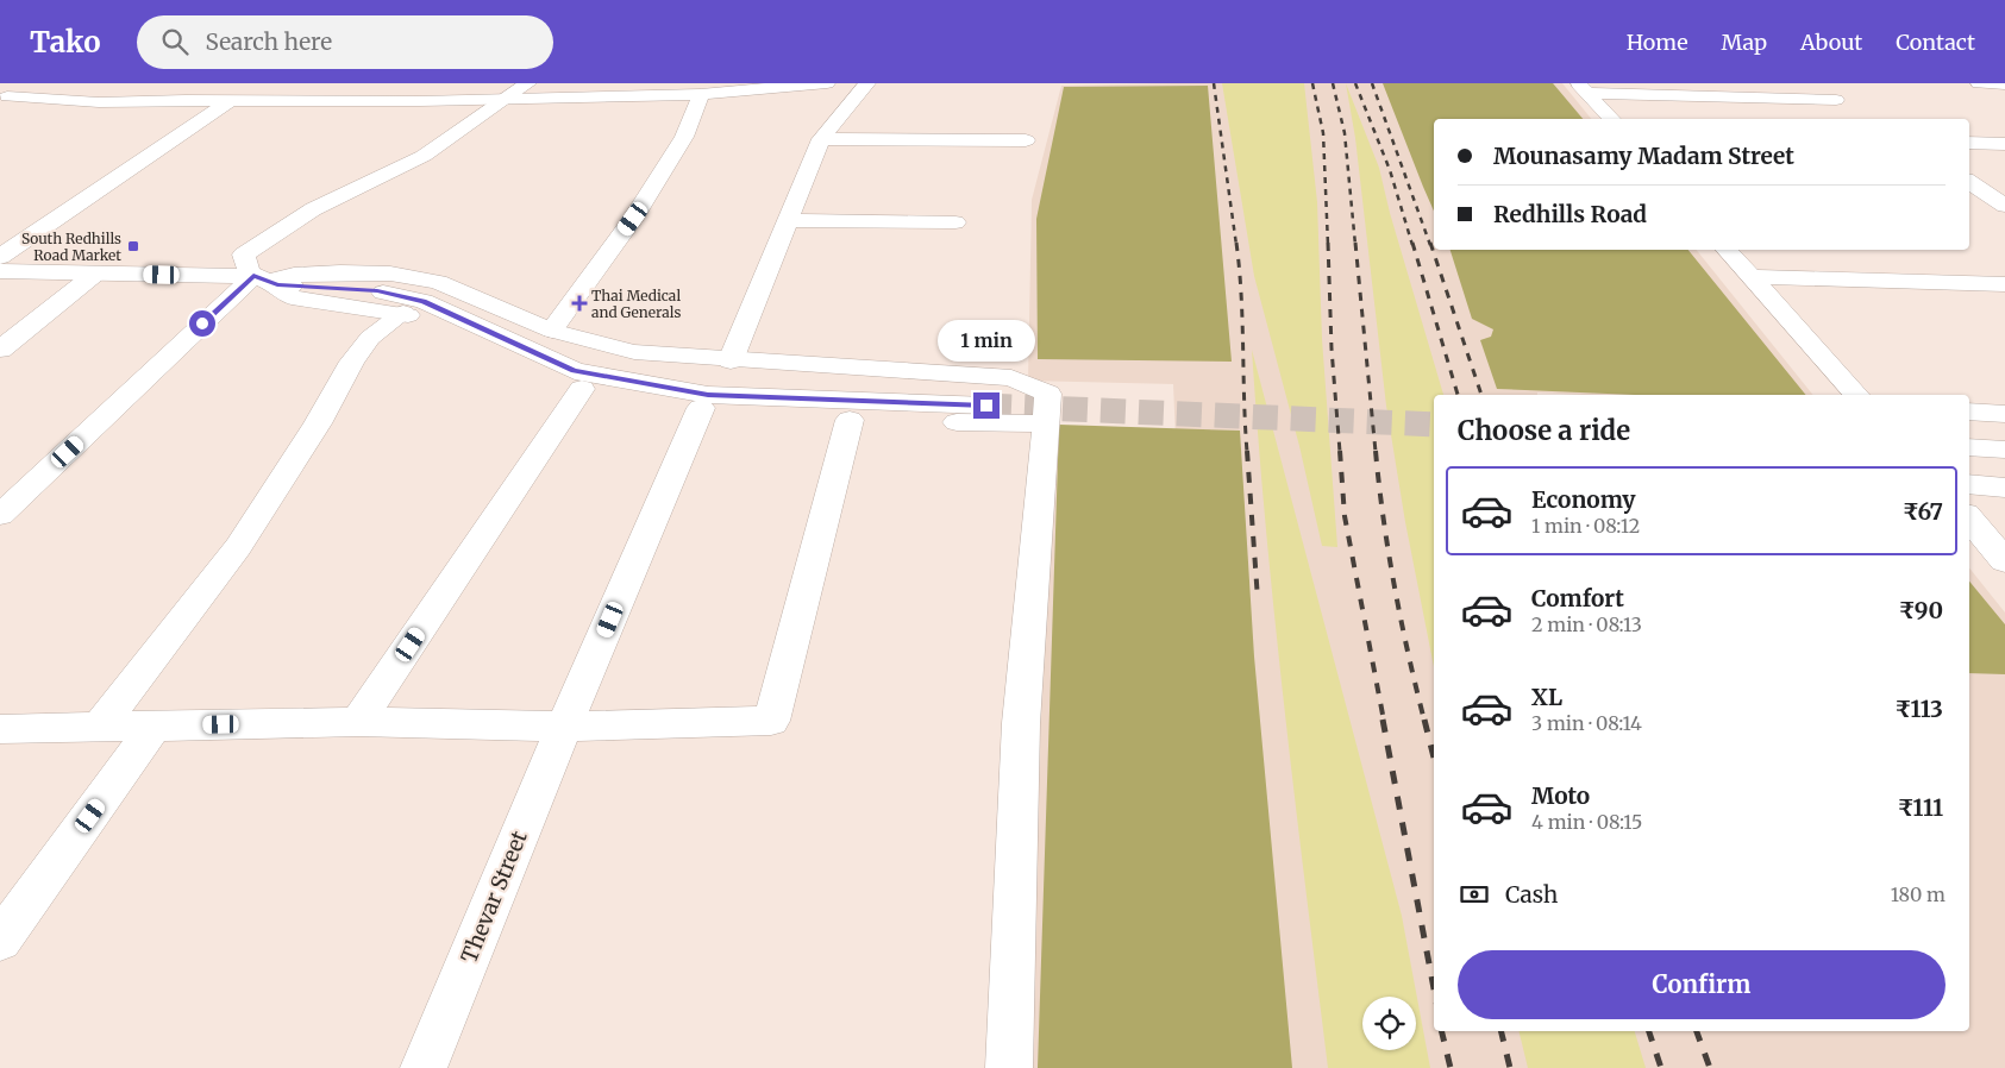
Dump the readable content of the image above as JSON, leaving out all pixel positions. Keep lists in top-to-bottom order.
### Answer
{
  "streets": {
    "street": ["Thevar Street"]
  },
  "places": {
    "transit": ["South Redhills Road Market"],
    "health": ["Thai Medical and Generals"]
  },
  "page": {
    "header": "Tako",
    "search": "Search here",
    "nav": [
      "Home",
      "Map",
      "About",
      "Contact"
    ],
    "banner": ["Mounasamy Madam Street", "Redhills Road"],
    "bubble": "1 min",
    "heading": "Choose a ride",
    "list": [
      {
        "name": "Economy",
        "note": "1 min · 08:12",
        "value": "₹67"
      },
      {
        "name": "Comfort",
        "note": "2 min · 08:13",
        "value": "₹90"
      },
      {
        "name": "XL",
        "note": "3 min · 08:14",
        "value": "₹113"
      },
      {
        "name": "Moto",
        "note": "4 min · 08:15",
        "value": "₹111"
      }
    ],
    "pay": ["Cash", "180 m"],
    "buttons": "Confirm"
  }
}
